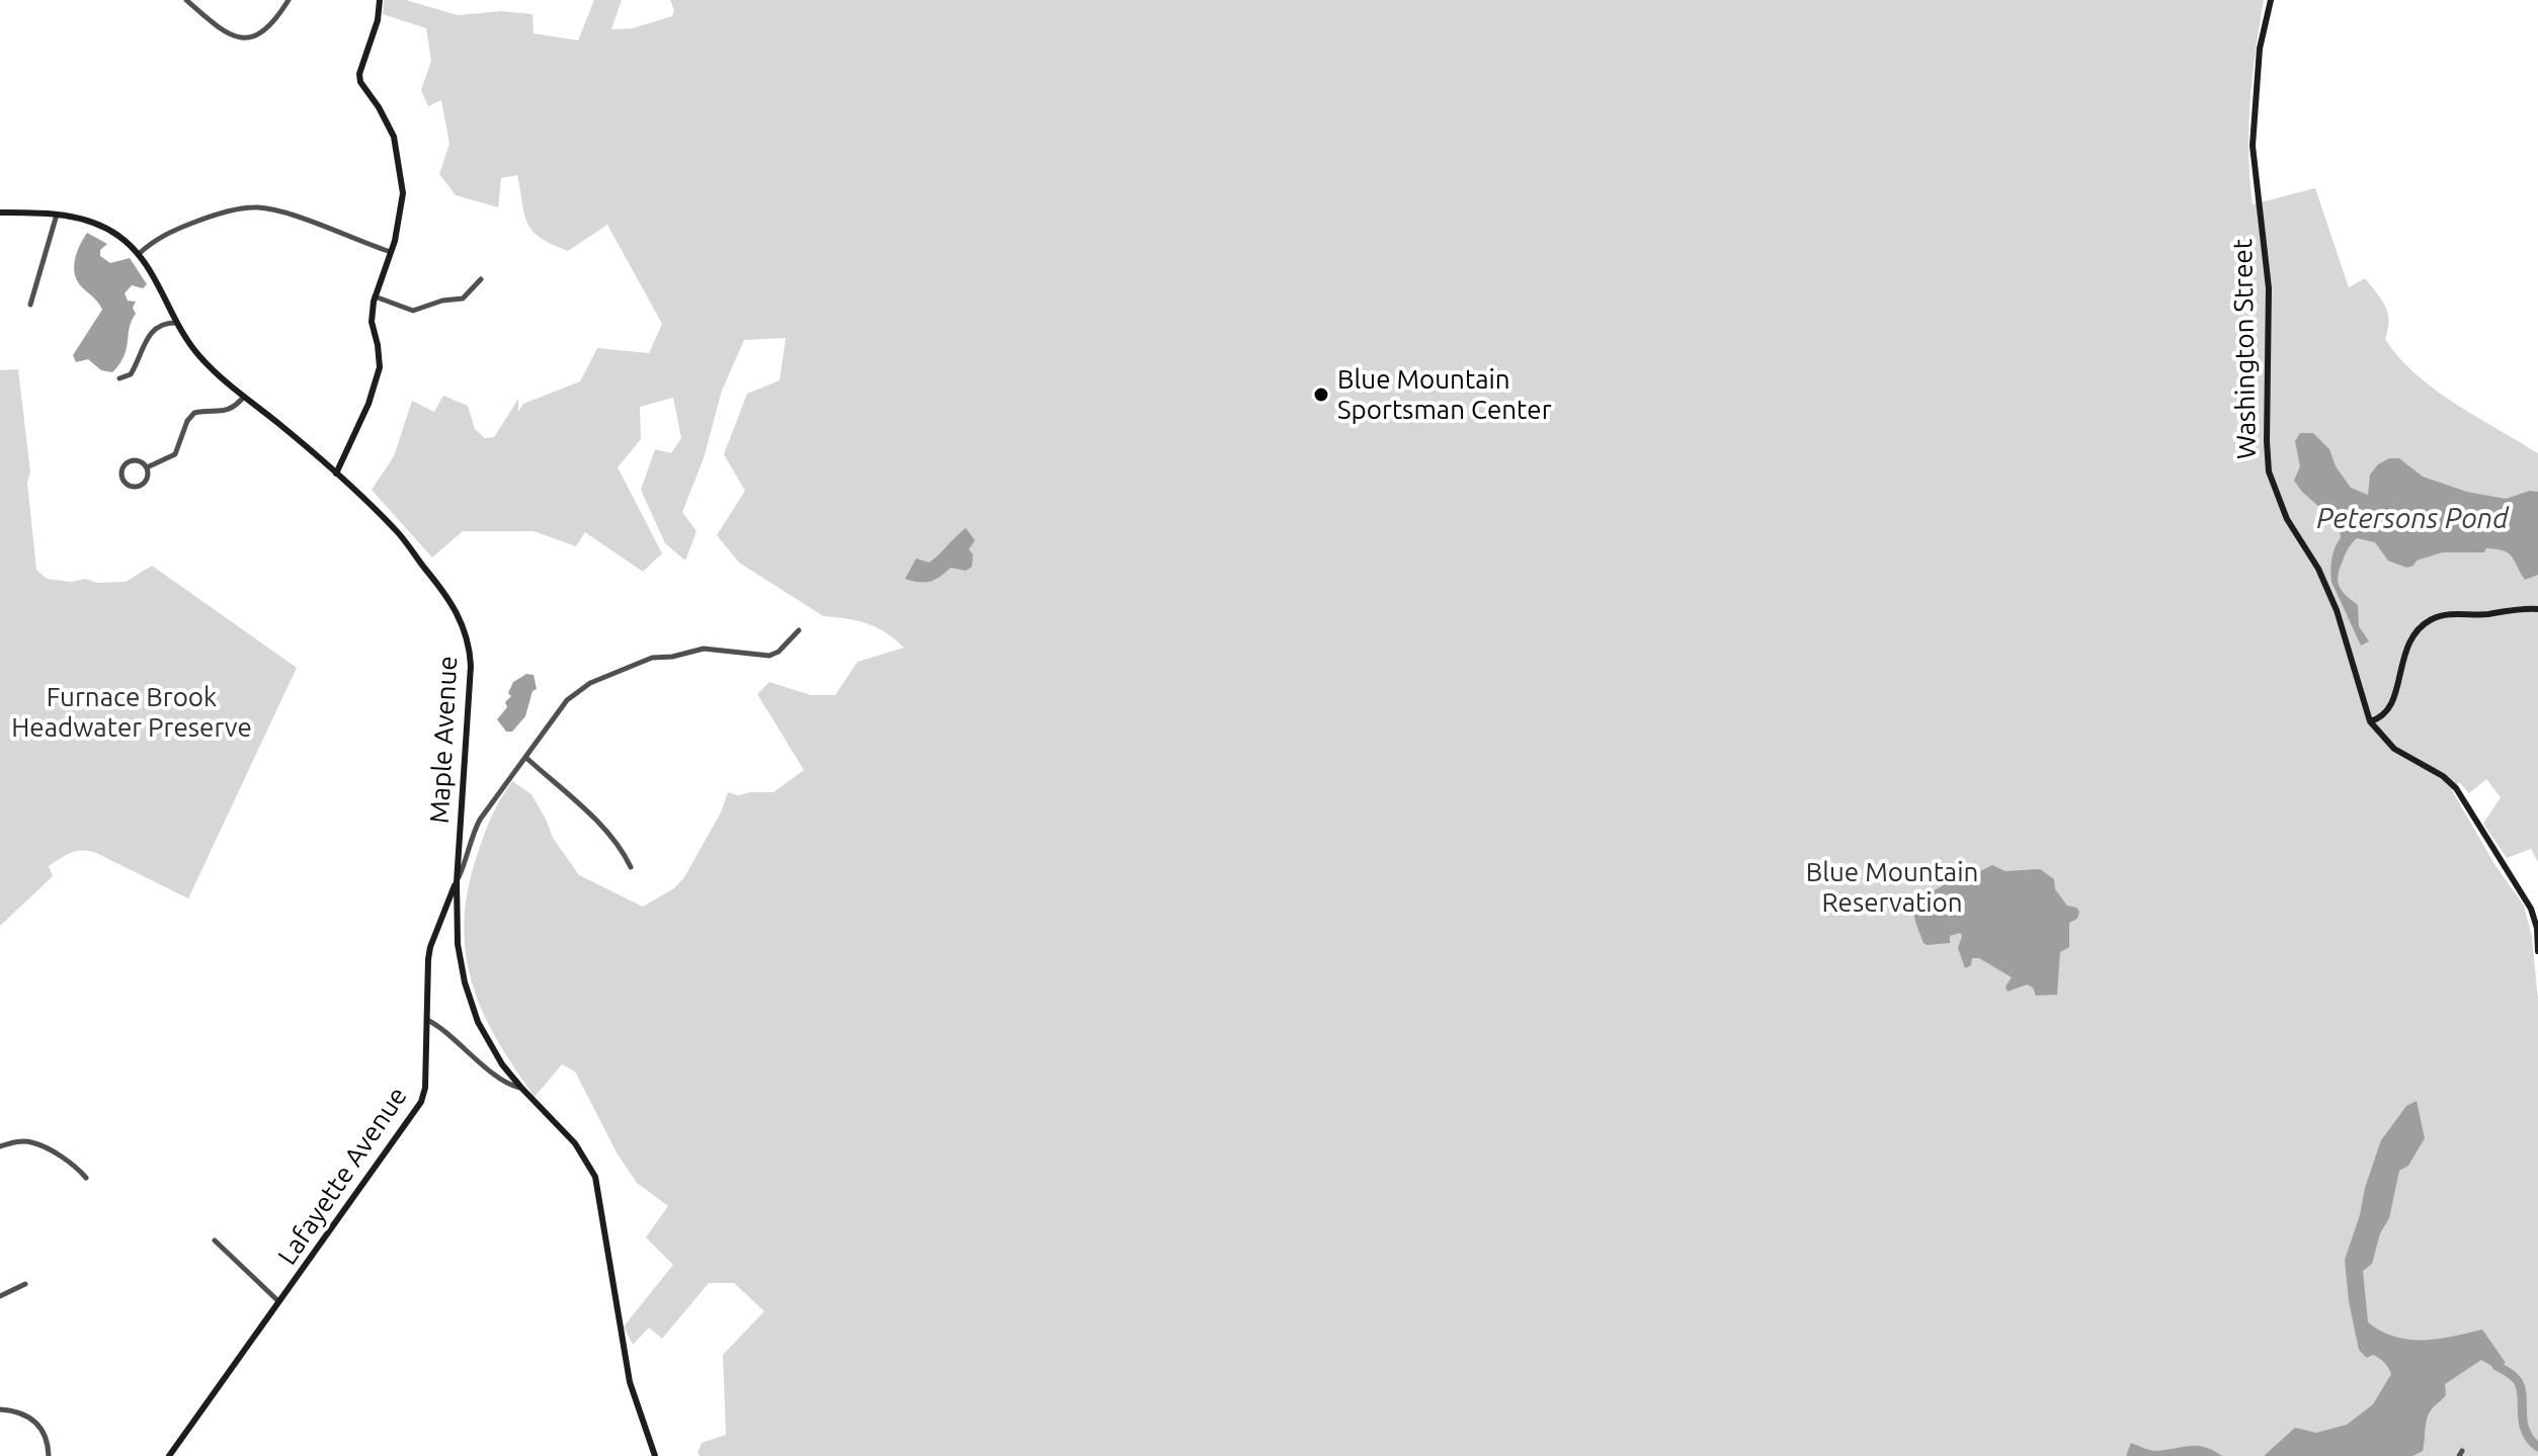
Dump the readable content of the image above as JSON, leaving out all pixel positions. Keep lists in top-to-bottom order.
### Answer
{
  "streets": {
    "street": ["Washington Street", "Maple Avenue", "Lafayette Avenue"]
  },
  "crossings": [
    ["Maple Avenue", "Lafayette Avenue"]
  ],
  "water": ["Petersons Pond"],
  "parks": ["Furnace Brook Headwater Preserve", "Blue Mountain Reservation"],
  "places": ["Blue Mountain Sportsman Center"]
}
